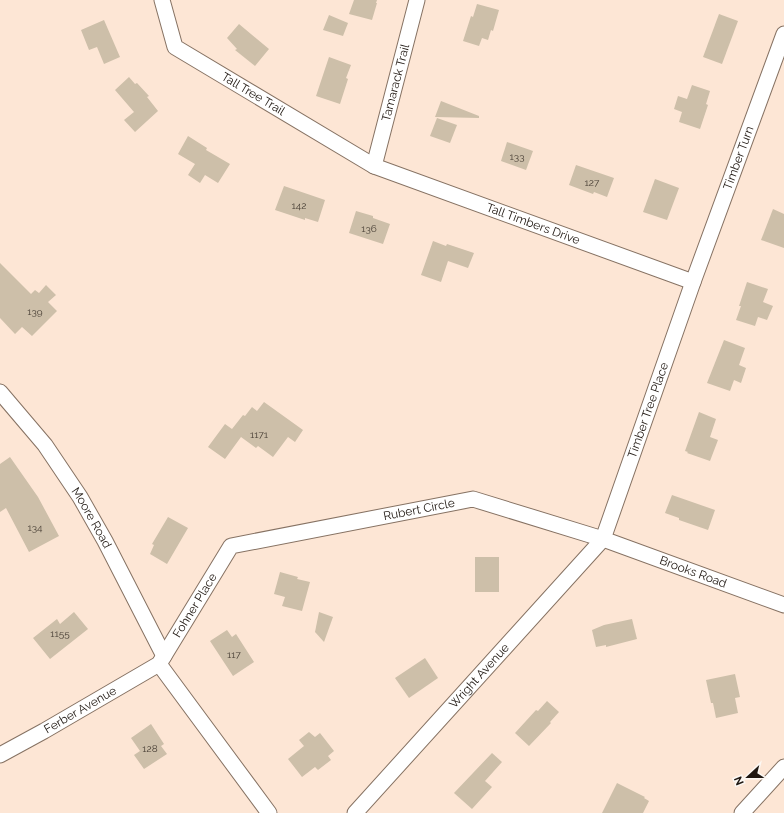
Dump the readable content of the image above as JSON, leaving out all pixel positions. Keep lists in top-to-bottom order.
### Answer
{
  "streets": {
    "street": [
      "Tamarack Trail",
      "Tall Tree Trail",
      "Timber Turn",
      "Tall Timbers Drive",
      "Timber Tree Place",
      "Rubert Circle",
      "Moore Road",
      "Brooks Road",
      "Fohner Place",
      "Wright Avenue",
      "Ferber Avenue"
    ]
  },
  "crossings": [
    ["Tamarack Trail", "Tall Tree Trail"],
    ["Tamarack Trail", "Tall Timbers Drive"],
    ["Tall Tree Trail", "Tall Timbers Drive"],
    ["Timber Turn", "Tall Timbers Drive"],
    ["Timber Turn", "Timber Tree Place"],
    ["Tall Timbers Drive", "Timber Tree Place"],
    ["Timber Tree Place", "Rubert Circle"],
    ["Timber Tree Place", "Brooks Road"],
    ["Timber Tree Place", "Wright Avenue"],
    ["Rubert Circle", "Brooks Road"],
    ["Rubert Circle", "Fohner Place"],
    ["Rubert Circle", "Wright Avenue"],
    ["Moore Road", "Fohner Place"],
    ["Moore Road", "Ferber Avenue"],
    ["Brooks Road", "Wright Avenue"],
    ["Fohner Place", "Ferber Avenue"]
  ],
  "house_numbers": [
    "133",
    "127",
    "142",
    "136",
    "139",
    "1171",
    "134",
    "1155",
    "117",
    "128"
  ],
  "north": "left"
}
